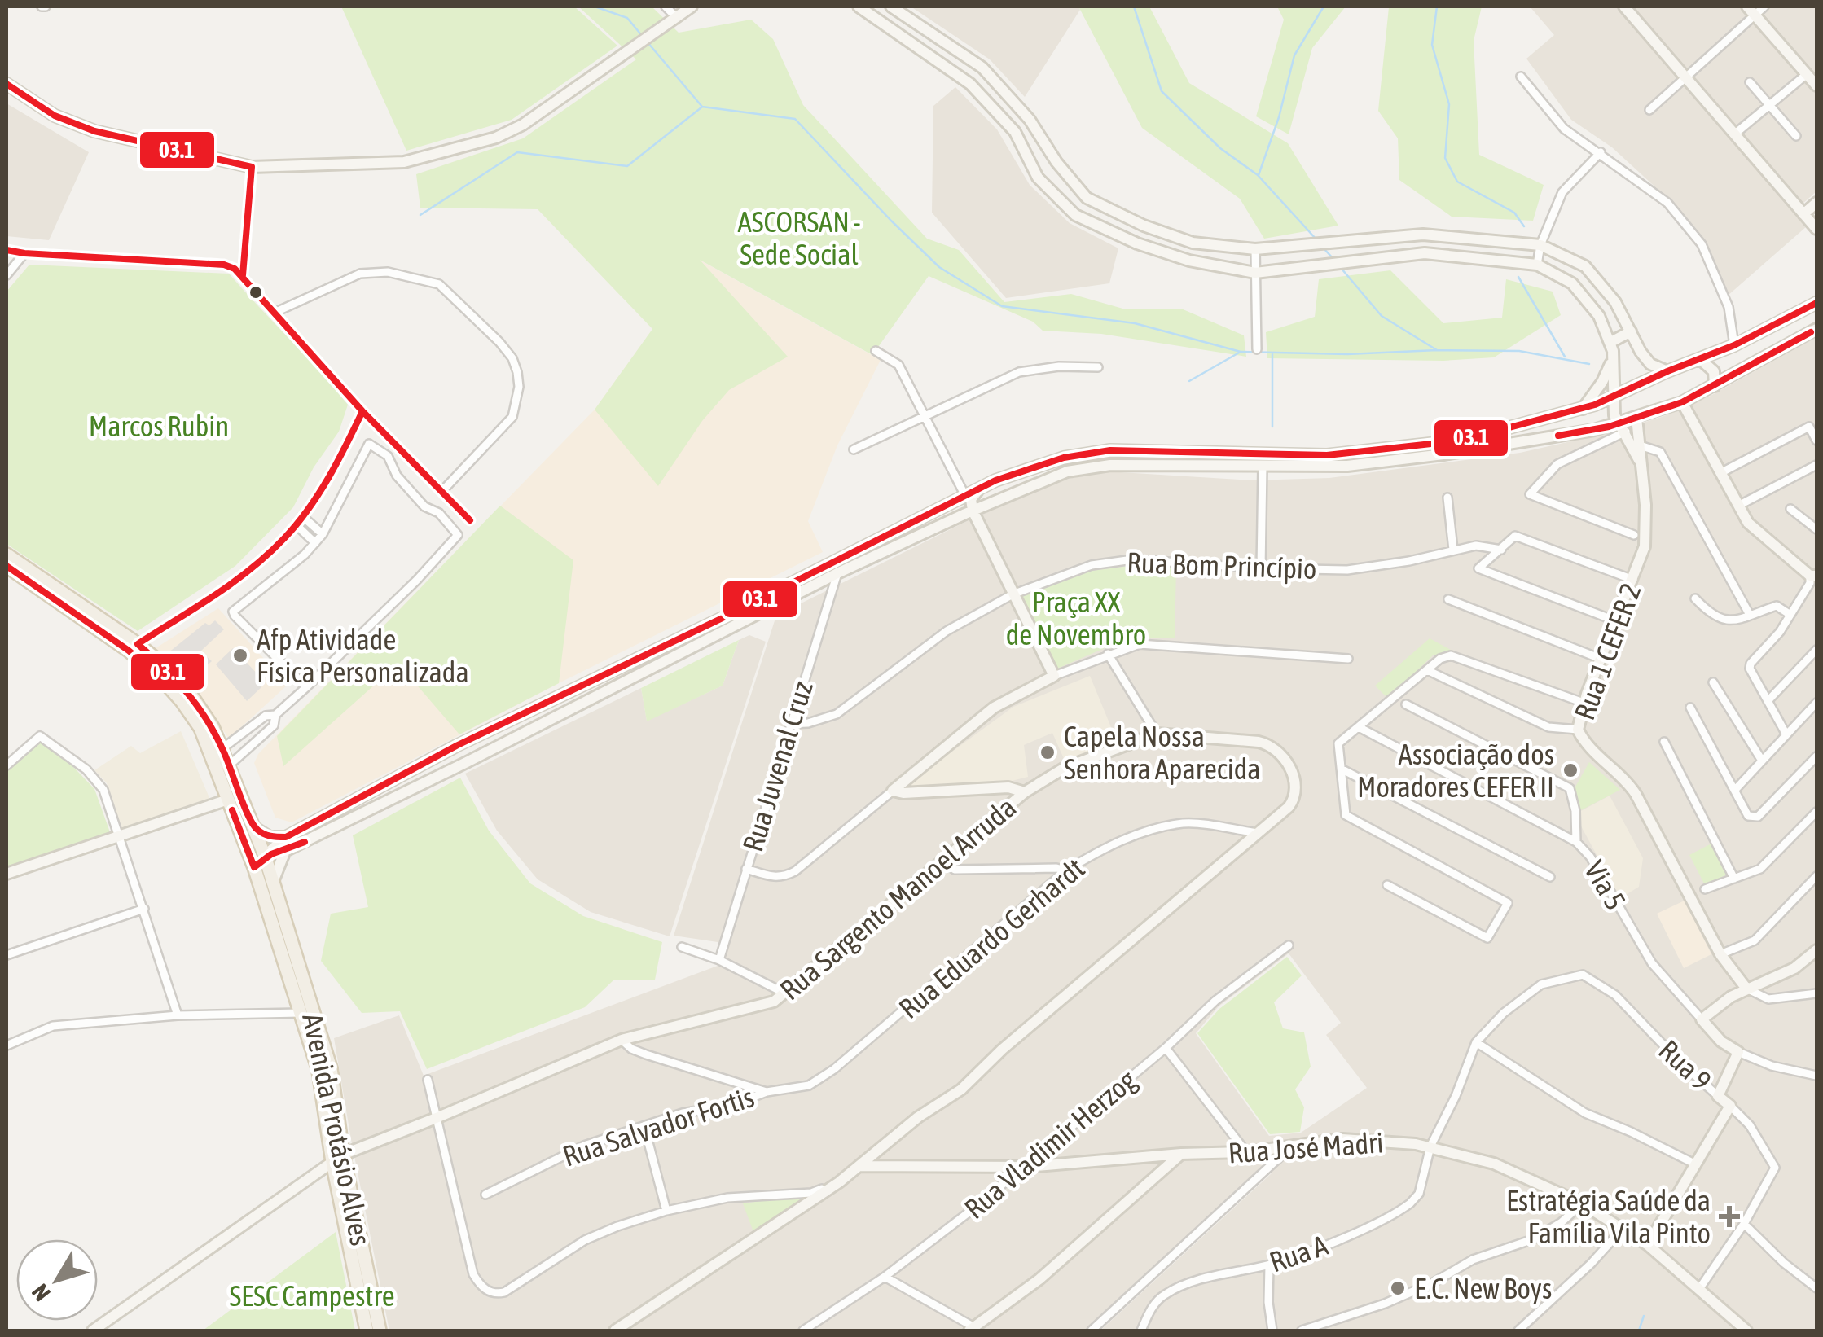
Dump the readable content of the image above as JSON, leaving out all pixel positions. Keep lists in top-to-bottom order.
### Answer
{
  "streets": {
    "main road": ["Avenida Protásio Alves"],
    "street": [
      "Rua Bom Princípio",
      "Rua 1 CEFER 2",
      "Rua Juvenal Cruz",
      "Via 5",
      "Rua Sargento Manoel Arruda",
      "Rua Eduardo Gerhardt",
      "Rua 9",
      "Rua Salvador Fortis",
      "Rua Vladimir Herzog",
      "Rua José Madri",
      "Rua A"
    ]
  },
  "crossings": [
    ["Rua Bom Princípio", "Rua 1 CEFER 2"],
    ["Rua Bom Princípio", "Rua Juvenal Cruz"],
    ["Rua Sargento Manoel Arruda", "Rua Eduardo Gerhardt"],
    ["Rua Sargento Manoel Arruda", "Avenida Protásio Alves"],
    ["Rua Eduardo Gerhardt", "Rua Salvador Fortis"],
    ["Rua 9", "Rua A"],
    ["Rua Vladimir Herzog", "Rua José Madri"],
    ["Rua José Madri", "Rua A"]
  ],
  "parks": [
    "ASCORSAN - Sede Social",
    "Marcos Rubin",
    "Praça XX de Novembro",
    "SESC Campestre"
  ],
  "places": {
    "other": [
      "Afp Atividade Física Personalizada",
      "Capela Nossa Senhora Aparecida",
      "Associação dos Moradores CEFER II",
      "E.C. New Boys"
    ],
    "health": ["Estratégia Saúde da Família Vila Pinto"]
  },
  "lines": ["transit line 03.1"],
  "north": "bottom left"
}
